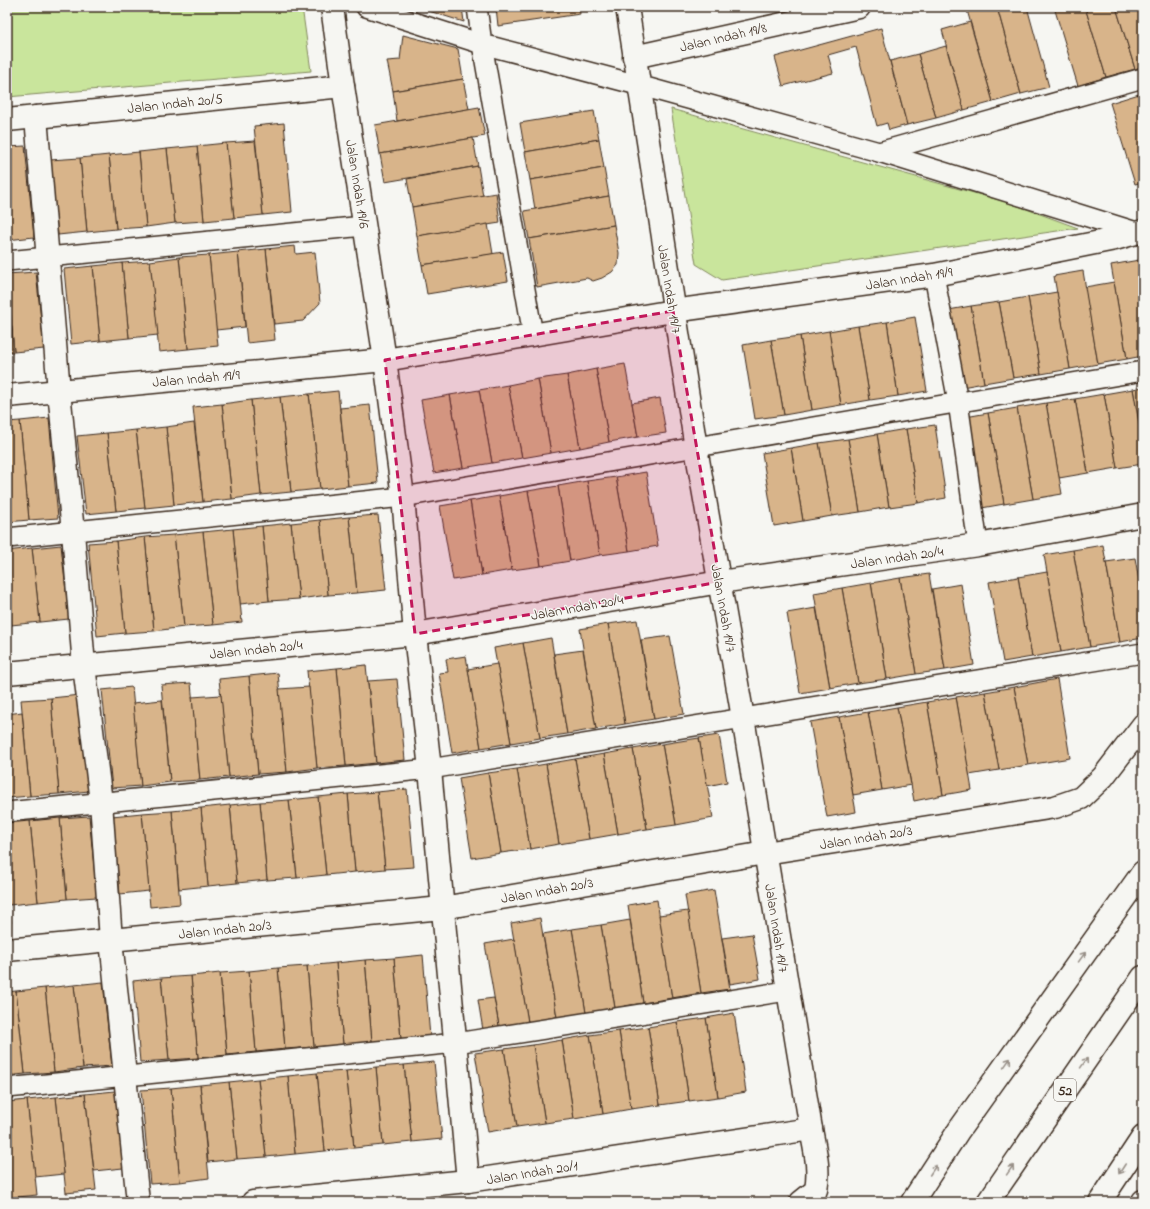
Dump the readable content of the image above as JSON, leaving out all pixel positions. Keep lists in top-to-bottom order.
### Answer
{
  "streets": {
    "main road": [
      "Jalan Indah 19/8",
      "Jalan Indah 20/5",
      "Jalan Indah 19/6",
      "Jalan Indah 19/9",
      "Jalan Indah 19/7",
      "Jalan Indah 20/4",
      "Jalan Indah 20/3",
      "52",
      "Jalan Indah 20/1"
    ]
  },
  "crossings": [
    ["Jalan Indah 19/8", "Jalan Indah 19/7"],
    ["Jalan Indah 20/5", "Jalan Indah 19/6"],
    ["Jalan Indah 19/6", "Jalan Indah 19/9"],
    ["Jalan Indah 19/6", "Jalan Indah 20/4"],
    ["Jalan Indah 19/6", "Jalan Indah 20/3"],
    ["Jalan Indah 19/6", "Jalan Indah 20/1"],
    ["Jalan Indah 19/9", "Jalan Indah 19/7"],
    ["Jalan Indah 19/7", "Jalan Indah 20/4"],
    ["Jalan Indah 19/7", "Jalan Indah 20/3"],
    ["Jalan Indah 19/7", "Jalan Indah 20/1"]
  ]
}
